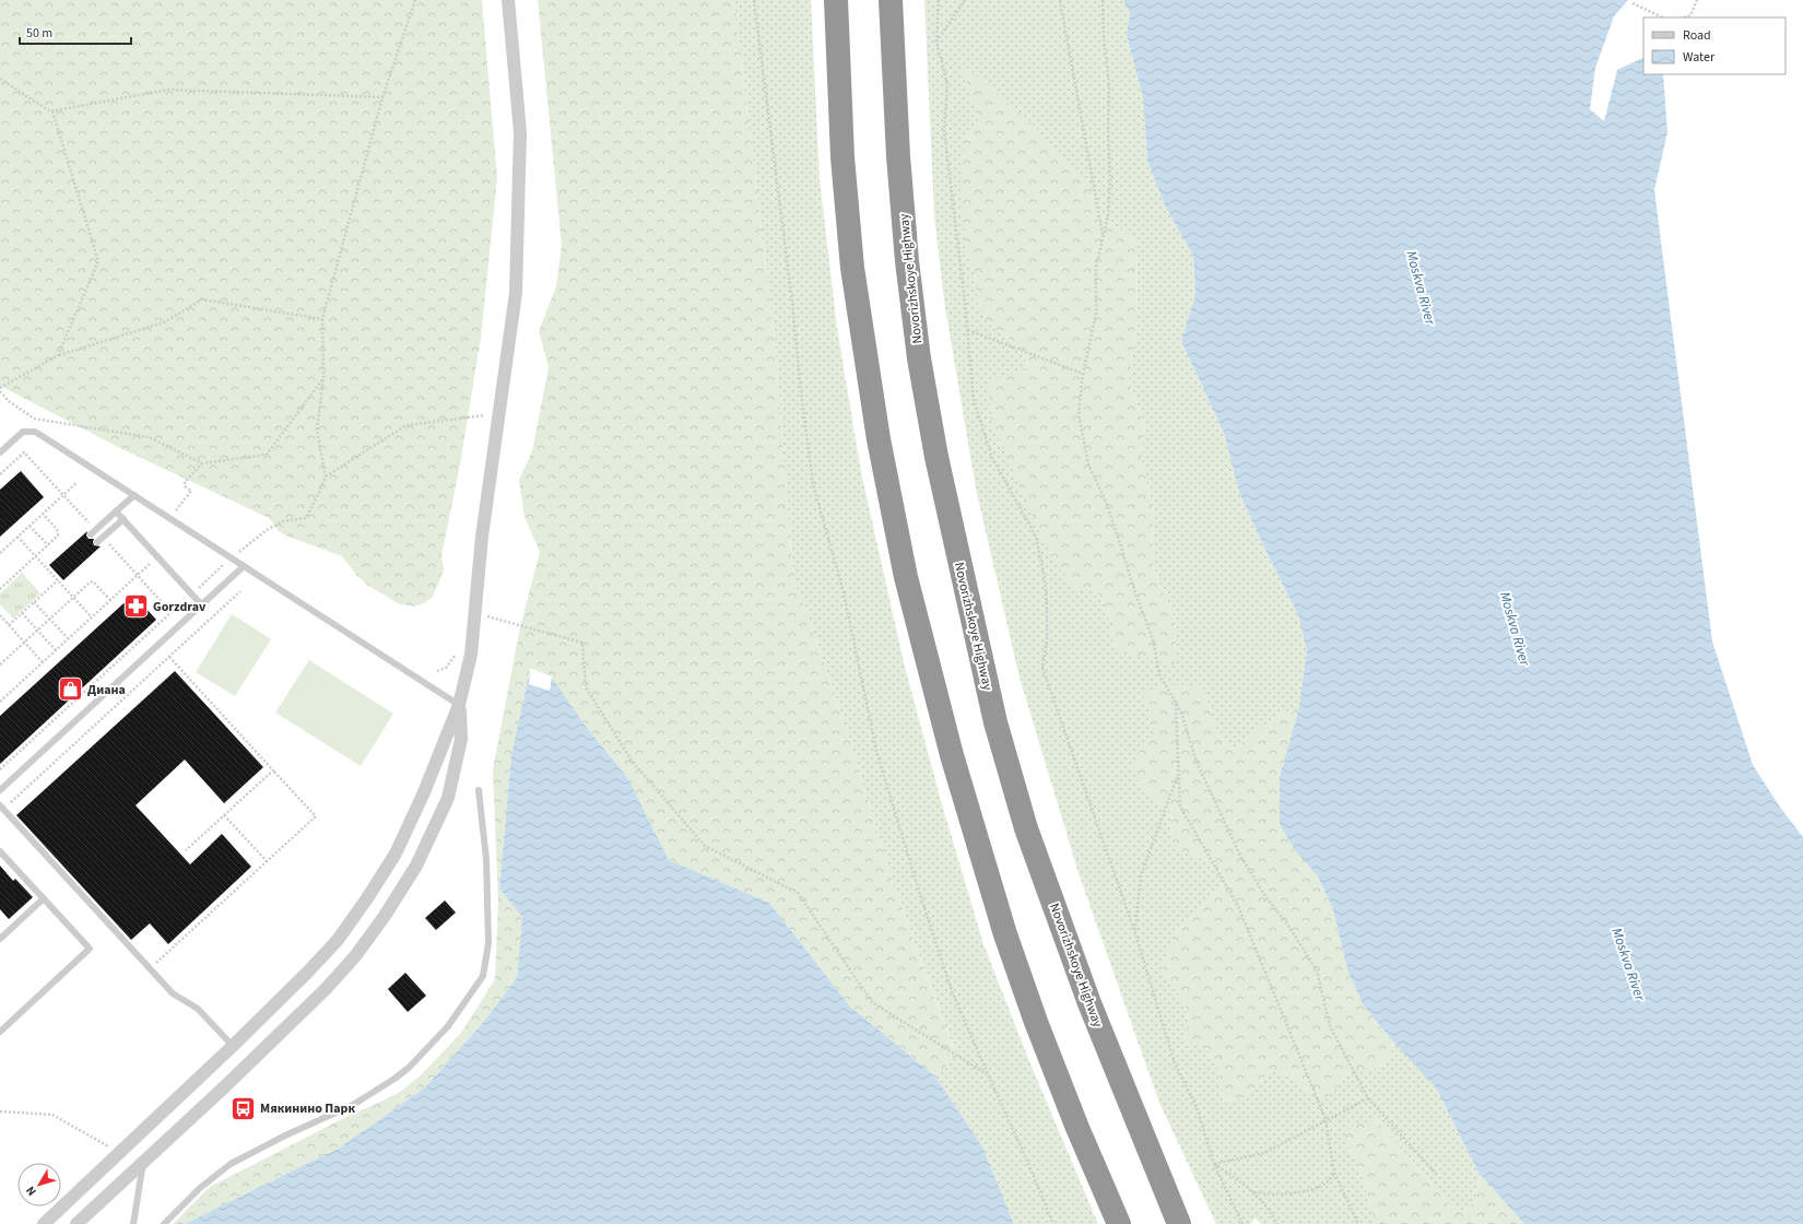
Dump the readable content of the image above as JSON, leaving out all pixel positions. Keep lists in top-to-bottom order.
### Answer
{
  "streets": {
    "highway": ["Novorizhskoye Highway"]
  },
  "water": ["Moskva River"],
  "places": {
    "pharmacy": ["Gorzdrav"],
    "shop": ["Диана"],
    "bus stop": ["Мякинино Парк"]
  },
  "legend": ["Road", "Water"],
  "scale_bar": "50 m",
  "north": "bottom left"
}
